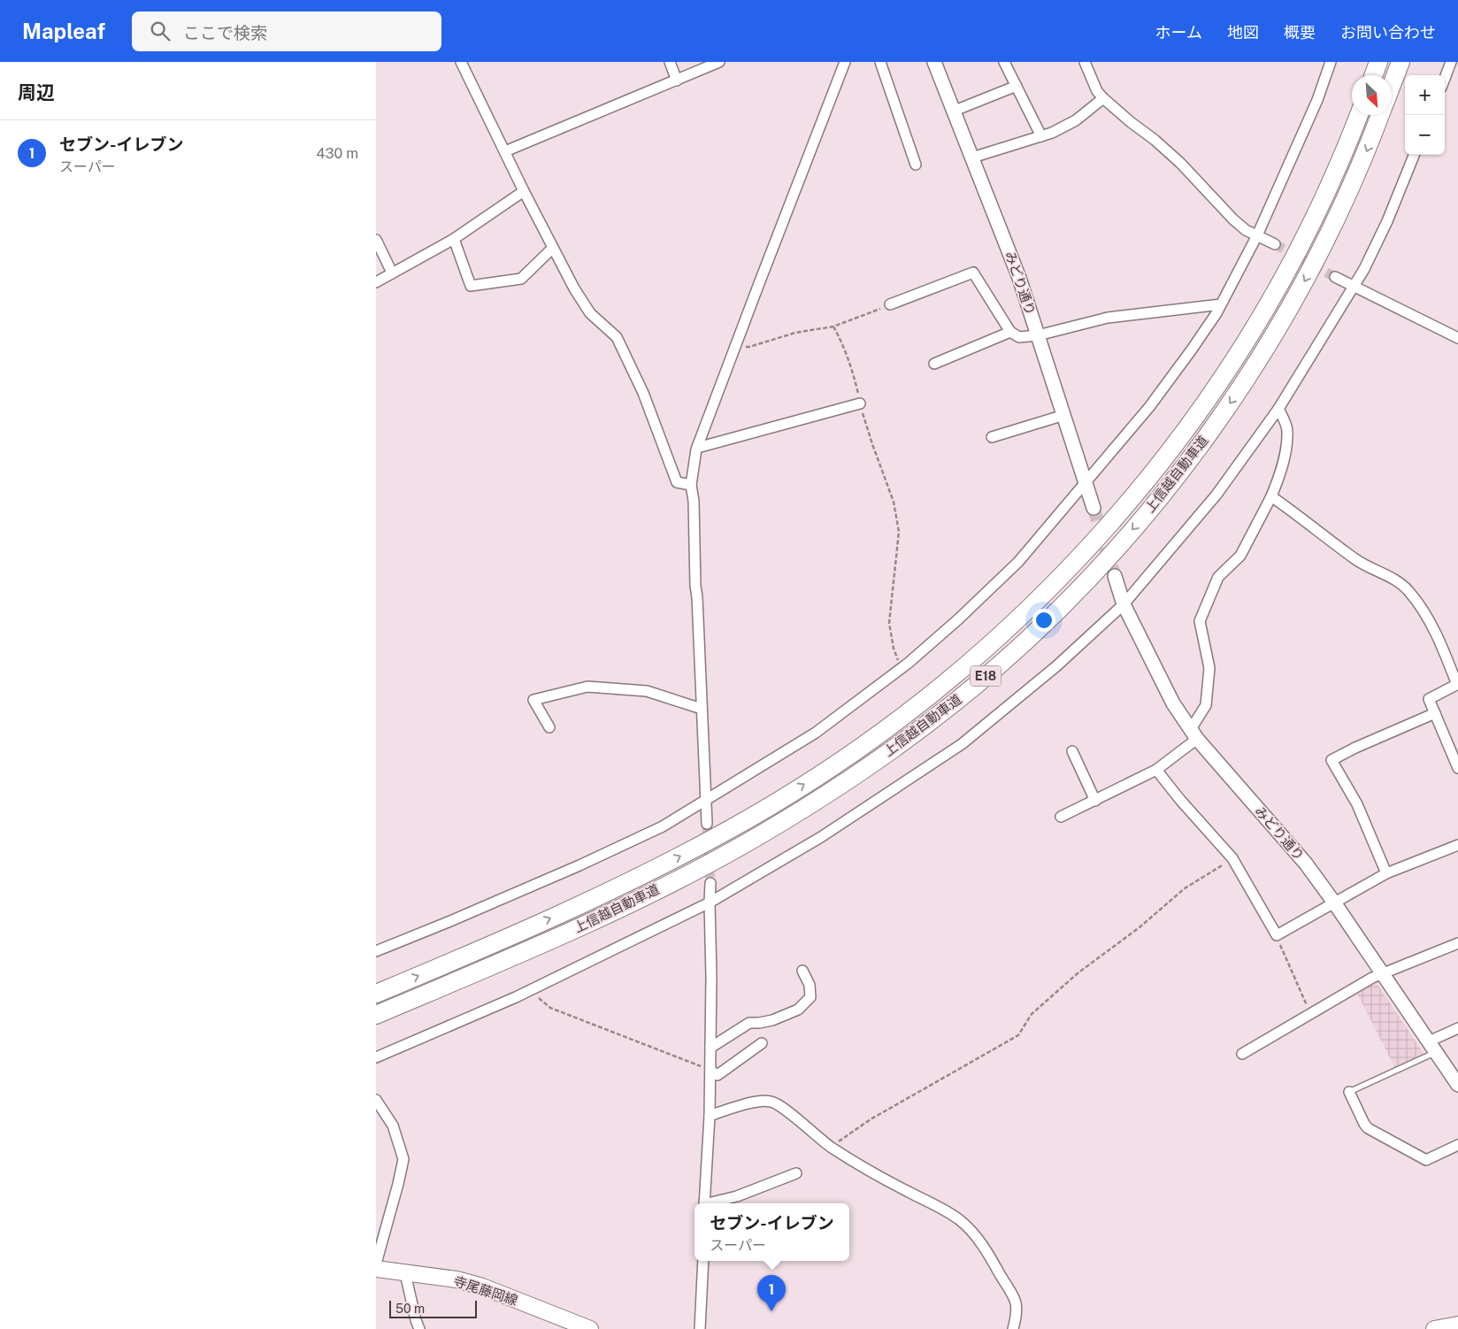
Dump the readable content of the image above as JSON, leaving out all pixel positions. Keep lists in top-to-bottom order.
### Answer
{
  "streets": {
    "highway": ["上信越自動車道", "E18"],
    "main road": ["寺尾藤岡線"],
    "street": ["みどり通り"]
  },
  "scale_bar": "50 m",
  "north": "bottom right",
  "page": {
    "header": "Mapleaf",
    "search": "ここで検索",
    "nav": [
      "ホーム",
      "地図",
      "概要",
      "お問い合わせ"
    ],
    "heading": "周辺",
    "map_buttons": ["+", "−"],
    "list": [
      {
        "mark": "1",
        "name": "セブン-イレブン",
        "note": "スーパー",
        "value": "430 m"
      }
    ],
    "popup": ["セブン-イレブン", "スーパー"],
    "pins": "1",
    "scale": "50 m"
  }
}
